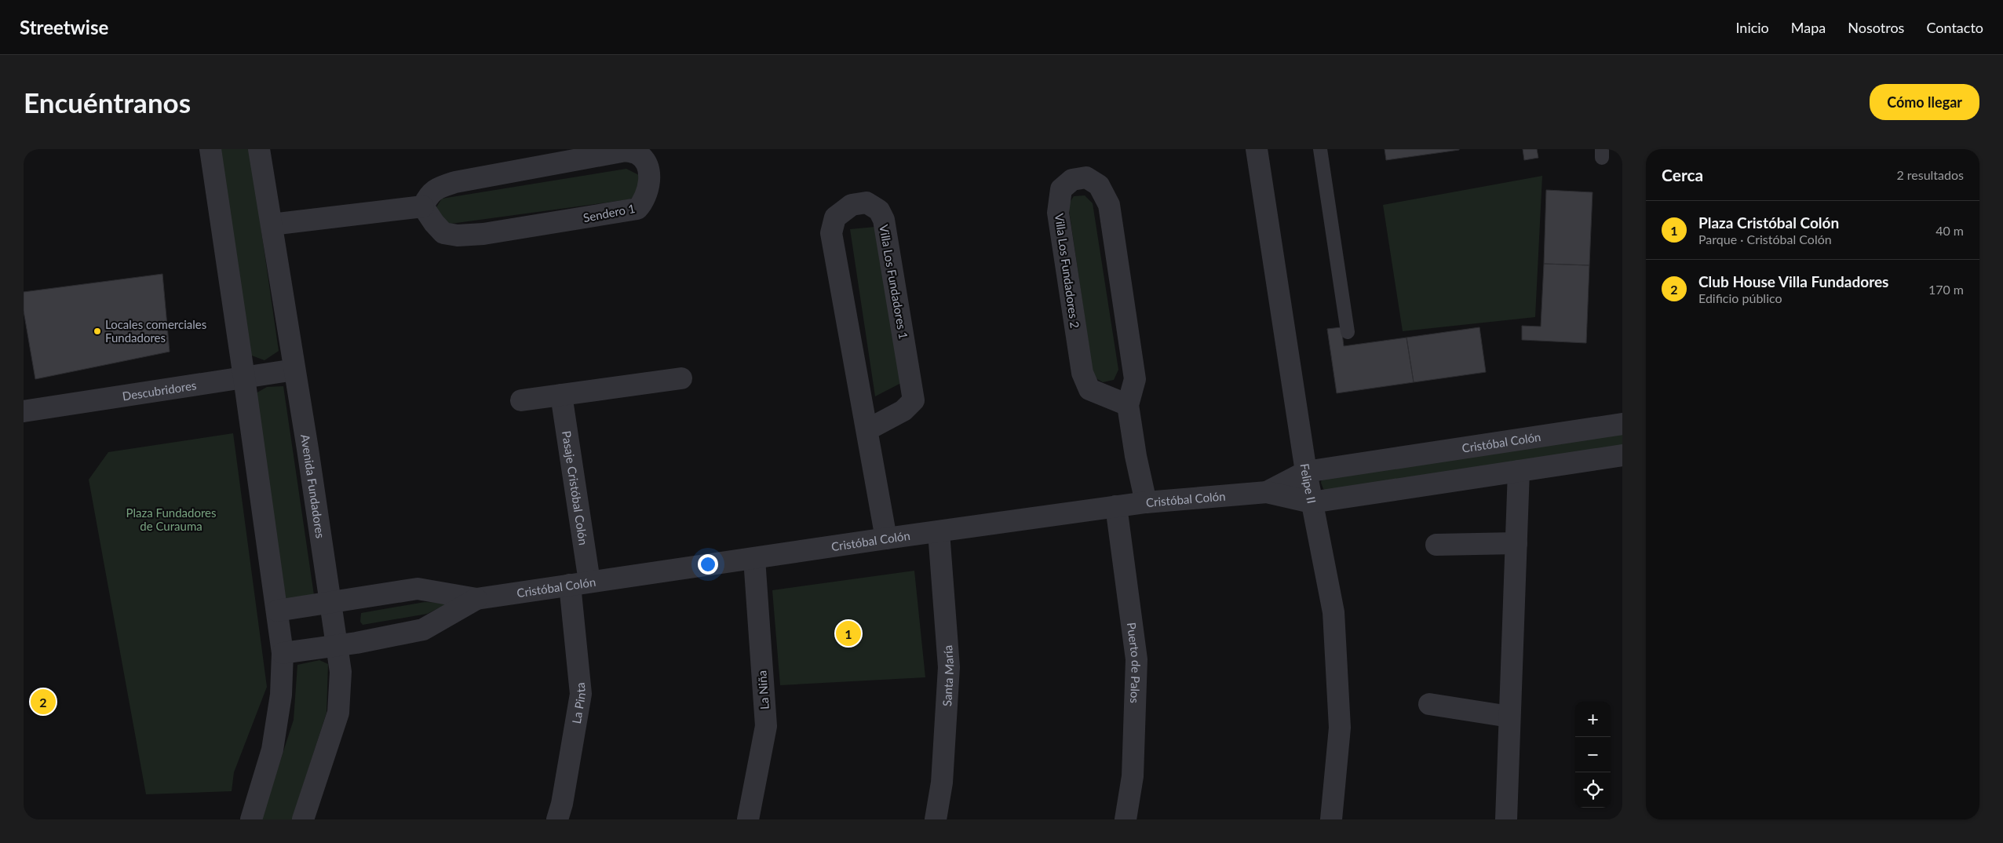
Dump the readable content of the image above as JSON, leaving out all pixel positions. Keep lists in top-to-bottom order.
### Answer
{
  "streets": {
    "street": [
      "Sendero 1",
      "Villa Los Fundadores 2",
      "Villa Los Fundadores 1",
      "Descubridores",
      "Cristóbal Colón",
      "Felipe II",
      "Avenida Fundadores",
      "Pasaje Cristóbal Colón",
      "Puerto de Palos",
      "Santa María",
      "La Niña",
      "La Pinta"
    ]
  },
  "crossings": [
    ["Villa Los Fundadores 2", "Cristóbal Colón"],
    ["Villa Los Fundadores 1", "Cristóbal Colón"],
    ["Descubridores", "Avenida Fundadores"],
    ["Cristóbal Colón", "Felipe II"],
    ["Cristóbal Colón", "Avenida Fundadores"],
    ["Cristóbal Colón", "Pasaje Cristóbal Colón"],
    ["Cristóbal Colón", "Puerto de Palos"],
    ["Cristóbal Colón", "Santa María"],
    ["Cristóbal Colón", "La Niña"],
    ["Cristóbal Colón", "La Pinta"],
    ["Pasaje Cristóbal Colón", "La Pinta"]
  ],
  "parks": ["Plaza Fundadores de Curauma"],
  "places": ["Locales comerciales Fundadores"],
  "page": {
    "header": "Streetwise",
    "nav": [
      "Inicio",
      "Mapa",
      "Nosotros",
      "Contacto"
    ],
    "buttons": "Cómo llegar",
    "title": "Encuéntranos",
    "heading": ["Cerca", "2 resultados"],
    "list": [
      {
        "mark": "1",
        "name": "Plaza Cristóbal Colón",
        "note": "Parque · Cristóbal Colón",
        "value": "40 m"
      },
      {
        "mark": "2",
        "name": "Club House Villa Fundadores",
        "note": "Edificio público",
        "value": "170 m"
      }
    ],
    "pins": ["1", "2"],
    "map_buttons": ["+", "−"]
  }
}
